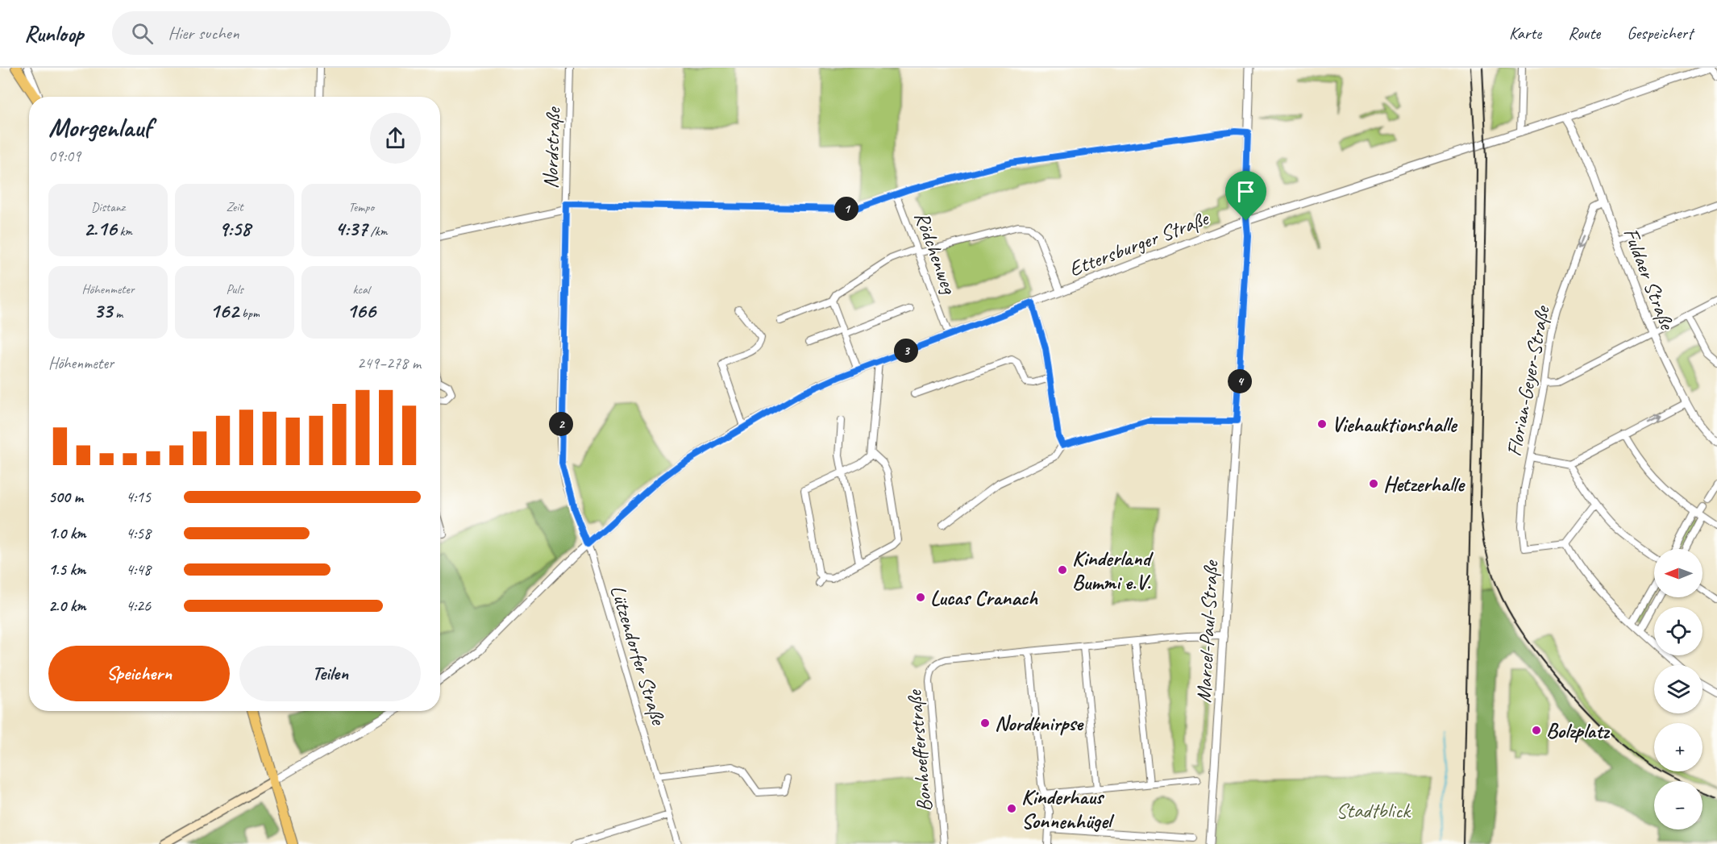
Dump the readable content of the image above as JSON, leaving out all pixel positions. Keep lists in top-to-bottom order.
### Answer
{
  "streets": {
    "street": [
      "Nordstraße",
      "Ettersburger Straße",
      "Rödchenweg",
      "Fuldaer Straße",
      "Florian-Geyer-Straße",
      "Marcel-Paul-Straße",
      "Lützendorfer Straße",
      "Bonhoefferstraße"
    ]
  },
  "crossings": [
    ["Nordstraße", "Ettersburger Straße"],
    ["Nordstraße", "Rödchenweg"],
    ["Nordstraße", "Lützendorfer Straße"],
    ["Ettersburger Straße", "Rödchenweg"],
    ["Ettersburger Straße", "Fuldaer Straße"],
    ["Ettersburger Straße", "Marcel-Paul-Straße"],
    ["Ettersburger Straße", "Lützendorfer Straße"],
    ["Fuldaer Straße", "Florian-Geyer-Straße"],
    ["Marcel-Paul-Straße", "Bonhoefferstraße"]
  ],
  "one_way": ["Florian-Geyer-Straße"],
  "parks": ["Stadtblick"],
  "places": [
    "Viehauktionshalle",
    "Hetzerhalle",
    "Kinderland Bummi e.V.",
    "Lucas Cranach",
    "Nordknirpse",
    "Bolzplatz",
    "Kinderhaus Sonnenhügel"
  ],
  "north": "left",
  "page": {
    "header": "Runloop",
    "search": "Hier suchen",
    "nav": ["Karte", "Route", "Gespeichert"],
    "heading": ["Morgenlauf", "09:09"],
    "stats": [
      ["Distanz", "2.16 km"],
      ["Zeit", "9:58"],
      ["Tempo", "4:37 /km"],
      ["Höhenmeter", "33 m"],
      ["Puls", "162 bpm"],
      ["kcal", "166"]
    ],
    "pins": [
      "1",
      "3",
      "4",
      "2"
    ],
    "chart": ["Höhenmeter", "249–278 m"],
    "list": [
      {
        "name": "500 m",
        "note": "4:15"
      },
      {
        "name": "1.0 km",
        "note": "4:58"
      },
      {
        "name": "1.5 km",
        "note": "4:48"
      },
      {
        "name": "2.0 km",
        "note": "4:26"
      }
    ],
    "map_buttons": ["+", "−"],
    "buttons": ["Speichern", "Teilen"]
  }
}
